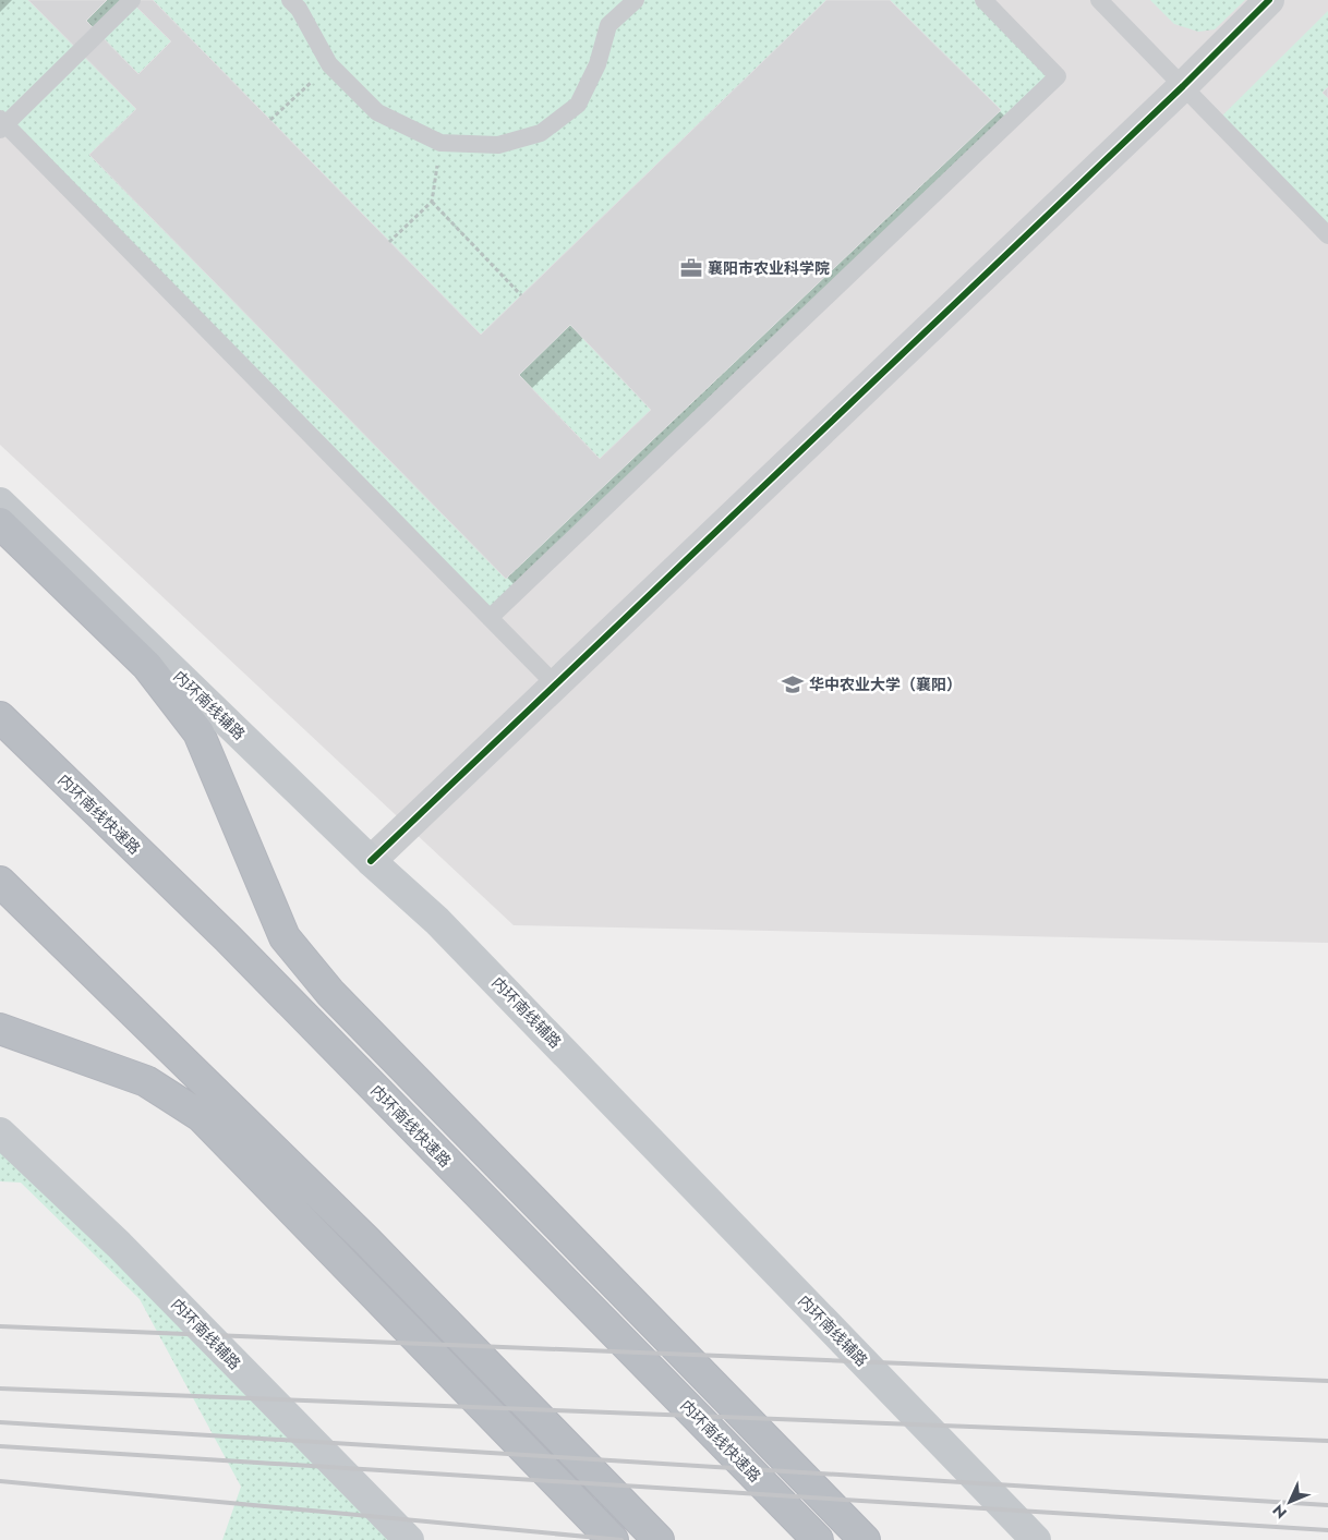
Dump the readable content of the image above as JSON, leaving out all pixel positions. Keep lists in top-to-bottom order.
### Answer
{
  "streets": {
    "highway": ["内环南线快速路"],
    "main road": ["内环南线辅路"]
  },
  "places": {
    "office": ["襄阳市农业科学院"],
    "school or university": ["华中农业大学（襄阳）"]
  },
  "north": "bottom left"
}
